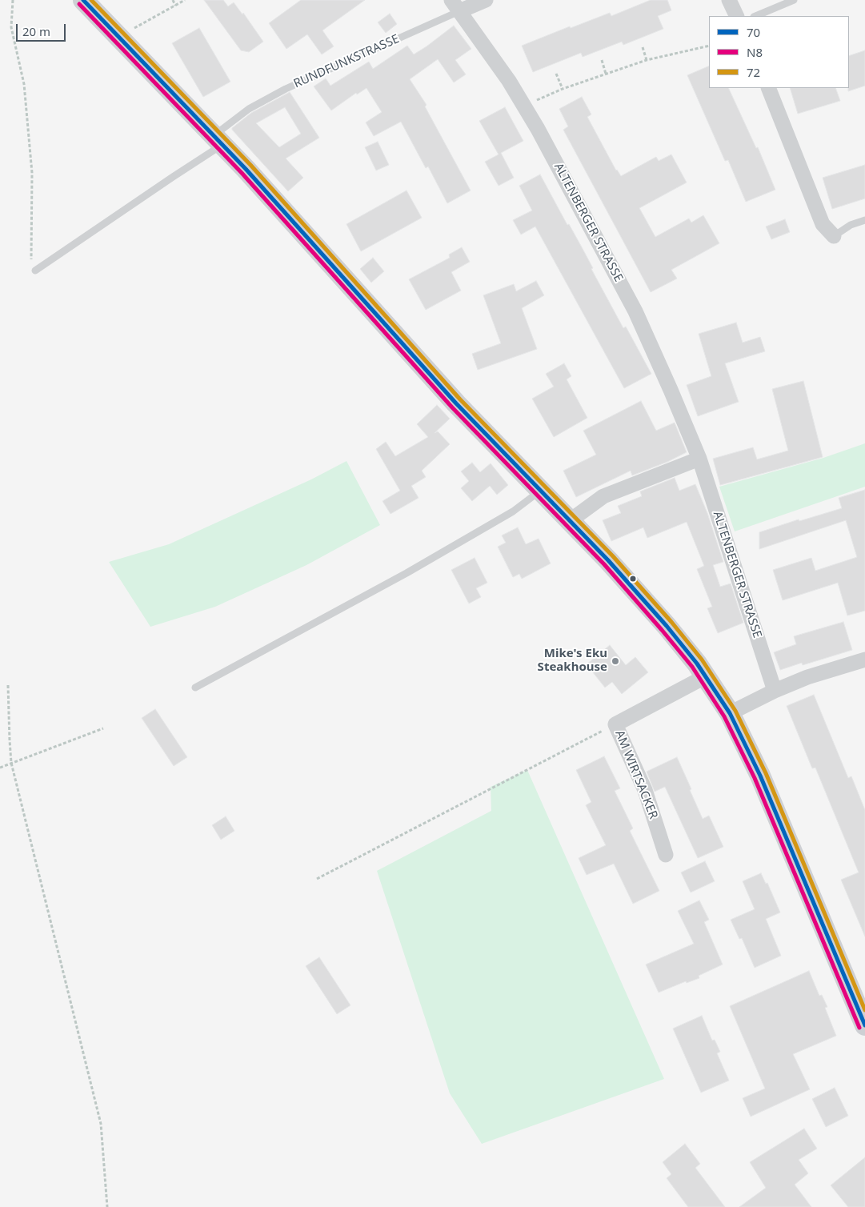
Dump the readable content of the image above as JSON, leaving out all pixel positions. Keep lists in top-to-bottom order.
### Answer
{
  "streets": {
    "street": ["RUNDFUNKSTRASSE", "ALTENBERGER STRASSE", "AM WIRTSACKER"]
  },
  "crossings": [
    ["RUNDFUNKSTRASSE", "ALTENBERGER STRASSE"]
  ],
  "places": ["Mike's Eku Steakhouse"],
  "lines": ["transit line 70", "transit line 72", "transit line N8"],
  "legend": ["70", "N8", "72"],
  "scale_bar": "20 m"
}
